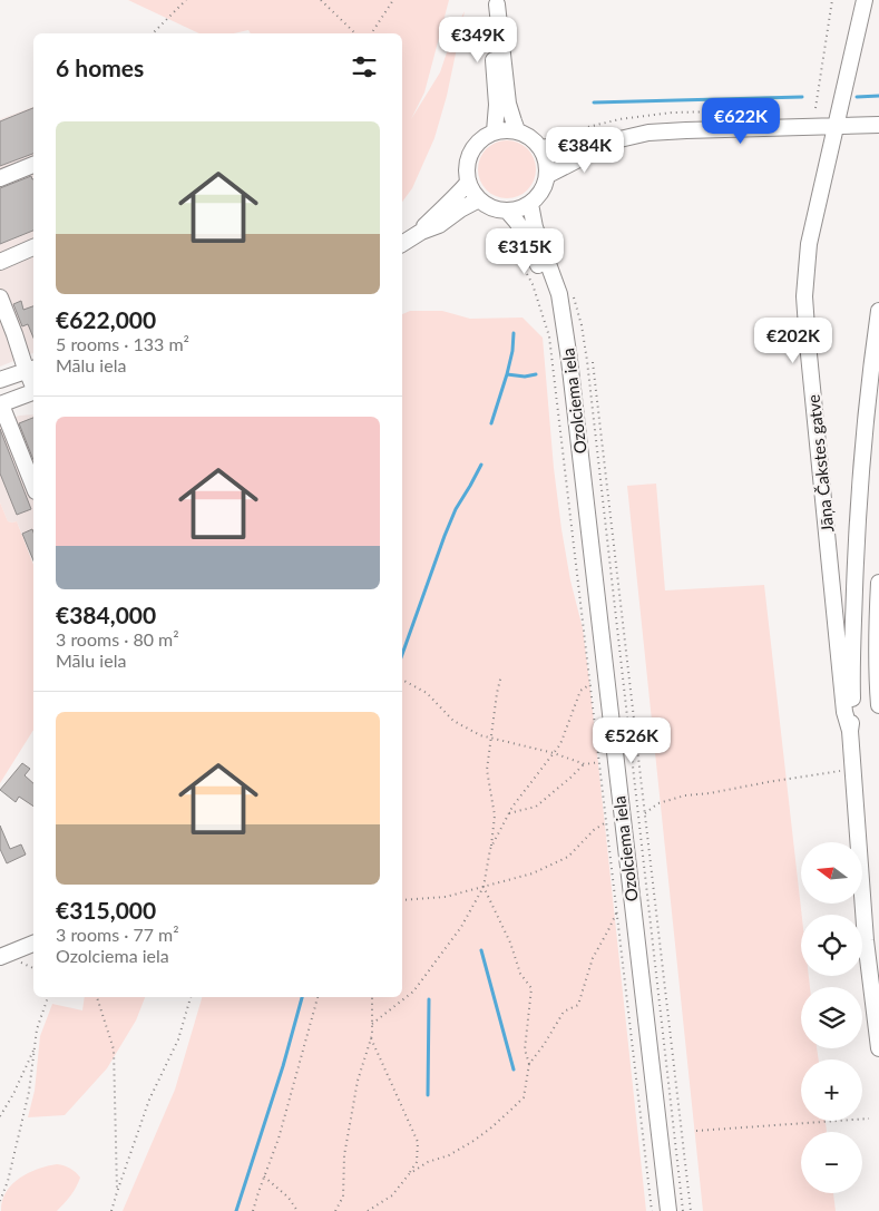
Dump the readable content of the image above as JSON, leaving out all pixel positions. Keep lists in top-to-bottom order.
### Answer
{
  "streets": {
    "street": ["Ozolciema iela", "Jāņa Čakstes gatve"]
  },
  "north": "left",
  "page": {
    "price": [
      "€349K",
      "€622K",
      "€384K",
      "€315K",
      "€202K",
      "€526K"
    ],
    "heading": "6 homes",
    "list": [
      {
        "name": "€622,000",
        "note": "5 rooms · 133 m² · Mālu iela"
      },
      {
        "name": "€384,000",
        "note": "3 rooms · 80 m² · Mālu iela"
      },
      {
        "name": "€315,000",
        "note": "3 rooms · 77 m² · Ozolciema iela"
      }
    ],
    "map_buttons": ["+", "−"]
  }
}
